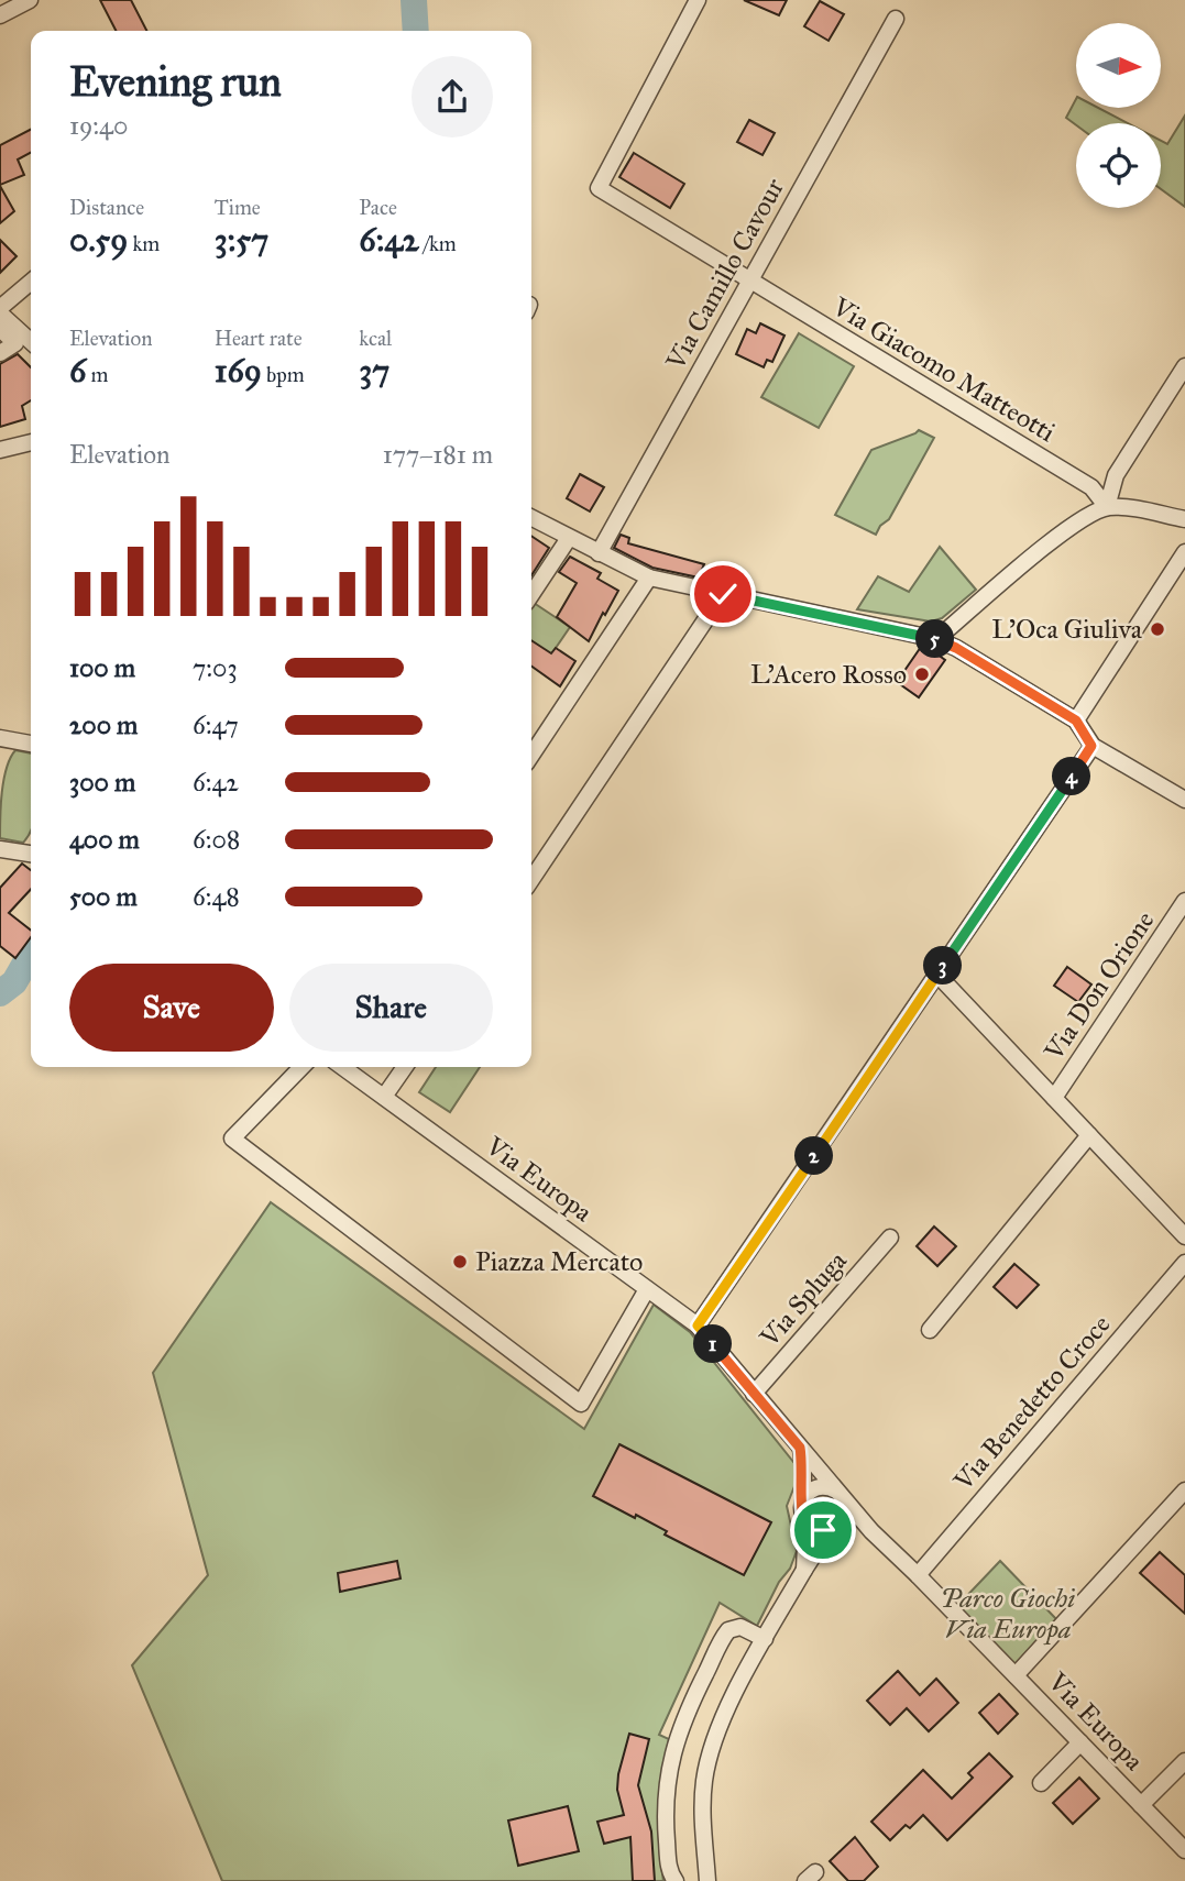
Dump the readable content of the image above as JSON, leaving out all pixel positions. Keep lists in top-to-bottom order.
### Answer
{
  "streets": {
    "street": [
      "Via Camillo Cavour",
      "Via Giacomo Matteotti",
      "Via Don Orione",
      "Via Europa",
      "Via Spluga",
      "Via Benedetto Croce"
    ]
  },
  "crossings": [
    ["Via Camillo Cavour", "Via Giacomo Matteotti"],
    ["Via Europa", "Via Spluga"],
    ["Via Europa", "Via Benedetto Croce"]
  ],
  "parks": ["Parco Giochi Via Europa"],
  "places": ["L'Oca Giuliva", "L'Acero Rosso", "Piazza Mercato"],
  "north": "right",
  "page": {
    "heading": ["Evening run", "19:40"],
    "stats": [
      ["Distance", "0.59 km"],
      ["Time", "3:57"],
      ["Pace", "6:42 /km"],
      ["Elevation", "6 m"],
      ["Heart rate", "169 bpm"],
      ["kcal", "37"]
    ],
    "chart": ["Elevation", "177–181 m"],
    "pins": [
      "5",
      "4",
      "3",
      "2",
      "1"
    ],
    "list": [
      {
        "name": "100 m",
        "note": "7:03"
      },
      {
        "name": "200 m",
        "note": "6:47"
      },
      {
        "name": "300 m",
        "note": "6:42"
      },
      {
        "name": "400 m",
        "note": "6:08"
      },
      {
        "name": "500 m",
        "note": "6:48"
      }
    ],
    "buttons": ["Save", "Share"]
  }
}
